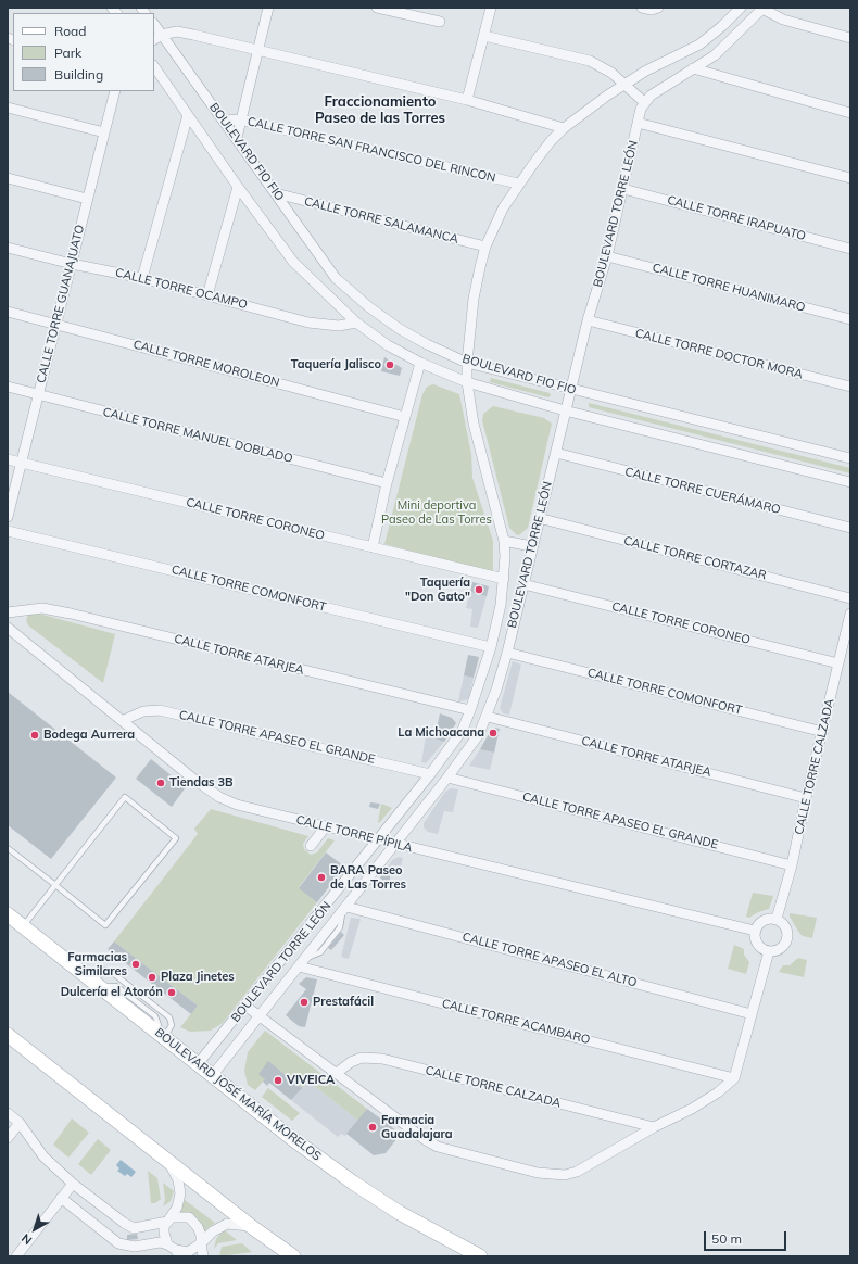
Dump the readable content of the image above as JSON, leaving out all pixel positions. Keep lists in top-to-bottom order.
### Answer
{
  "streets": {
    "main road": ["BOULEVARD JOSÉ MARÍA MORELOS"],
    "street": [
      "CALLE TORRE SAN FRANCISCO DEL RINCON",
      "BOULEVARD FIO FIO",
      "BOULEVARD TORRE LEÓN",
      "CALLE TORRE IRAPUATO",
      "CALLE TORRE SALAMANCA",
      "CALLE TORRE HUANIMARO",
      "CALLE TORRE OCAMPO",
      "CALLE TORRE GUANAJUATO",
      "CALLE TORRE DOCTOR MORA",
      "CALLE TORRE MOROLEON",
      "CALLE TORRE MANUEL DOBLADO",
      "CALLE TORRE CUERÁMARO",
      "CALLE TORRE CORONEO",
      "CALLE TORRE CORTAZAR",
      "CALLE TORRE COMONFORT",
      "CALLE TORRE ATARJEA",
      "CALLE TORRE APASEO EL GRANDE",
      "CALLE TORRE CALZADA",
      "CALLE TORRE PÍPILA",
      "CALLE TORRE APASEO EL ALTO",
      "CALLE TORRE ACAMBARO"
    ]
  },
  "crossings": [
    ["CALLE TORRE SAN FRANCISCO DEL RINCON", "BOULEVARD FIO FIO"],
    ["CALLE TORRE SAN FRANCISCO DEL RINCON", "BOULEVARD TORRE LEÓN"],
    ["BOULEVARD FIO FIO", "BOULEVARD TORRE LEÓN"],
    ["BOULEVARD FIO FIO", "CALLE TORRE SALAMANCA"],
    ["BOULEVARD FIO FIO", "CALLE TORRE OCAMPO"],
    ["BOULEVARD TORRE LEÓN", "CALLE TORRE IRAPUATO"],
    ["BOULEVARD TORRE LEÓN", "CALLE TORRE SALAMANCA"],
    ["BOULEVARD TORRE LEÓN", "CALLE TORRE HUANIMARO"],
    ["BOULEVARD TORRE LEÓN", "CALLE TORRE DOCTOR MORA"],
    ["BOULEVARD TORRE LEÓN", "CALLE TORRE CUERÁMARO"],
    ["BOULEVARD TORRE LEÓN", "CALLE TORRE CORONEO"],
    ["BOULEVARD TORRE LEÓN", "CALLE TORRE CORTAZAR"],
    ["BOULEVARD TORRE LEÓN", "CALLE TORRE COMONFORT"],
    ["BOULEVARD TORRE LEÓN", "CALLE TORRE ATARJEA"],
    ["BOULEVARD TORRE LEÓN", "CALLE TORRE APASEO EL GRANDE"],
    ["BOULEVARD TORRE LEÓN", "CALLE TORRE PÍPILA"],
    ["BOULEVARD TORRE LEÓN", "CALLE TORRE APASEO EL ALTO"],
    ["BOULEVARD TORRE LEÓN", "CALLE TORRE ACAMBARO"],
    ["BOULEVARD TORRE LEÓN", "BOULEVARD JOSÉ MARÍA MORELOS"],
    ["CALLE TORRE OCAMPO", "CALLE TORRE GUANAJUATO"],
    ["CALLE TORRE GUANAJUATO", "CALLE TORRE MOROLEON"],
    ["CALLE TORRE GUANAJUATO", "CALLE TORRE MANUEL DOBLADO"],
    ["CALLE TORRE GUANAJUATO", "CALLE TORRE CORONEO"],
    ["CALLE TORRE CORONEO", "CALLE TORRE CALZADA"],
    ["CALLE TORRE COMONFORT", "CALLE TORRE CALZADA"],
    ["CALLE TORRE ATARJEA", "CALLE TORRE CALZADA"],
    ["CALLE TORRE APASEO EL GRANDE", "CALLE TORRE CALZADA"],
    ["CALLE TORRE APASEO EL GRANDE", "CALLE TORRE PÍPILA"],
    ["CALLE TORRE CALZADA", "CALLE TORRE PÍPILA"]
  ],
  "districts": ["Fraccionamiento Paseo de las Torres"],
  "parks": ["Mini deportiva Paseo de Las Torres"],
  "places": [
    "Taquería Jalisco",
    "Taquería \"Don Gato\"",
    "La Michoacana",
    "Bodega Aurrera",
    "Tiendas 3B",
    "BARA Paseo de Las Torres",
    "Farmacias Similares",
    "Plaza Jinetes",
    "Dulcería el Atorón",
    "Prestafácil",
    "VIVEICA",
    "Farmacia Guadalajara"
  ],
  "legend": ["Road", "Park", "Building"],
  "scale_bar": "50 m",
  "north": "bottom left"
}
